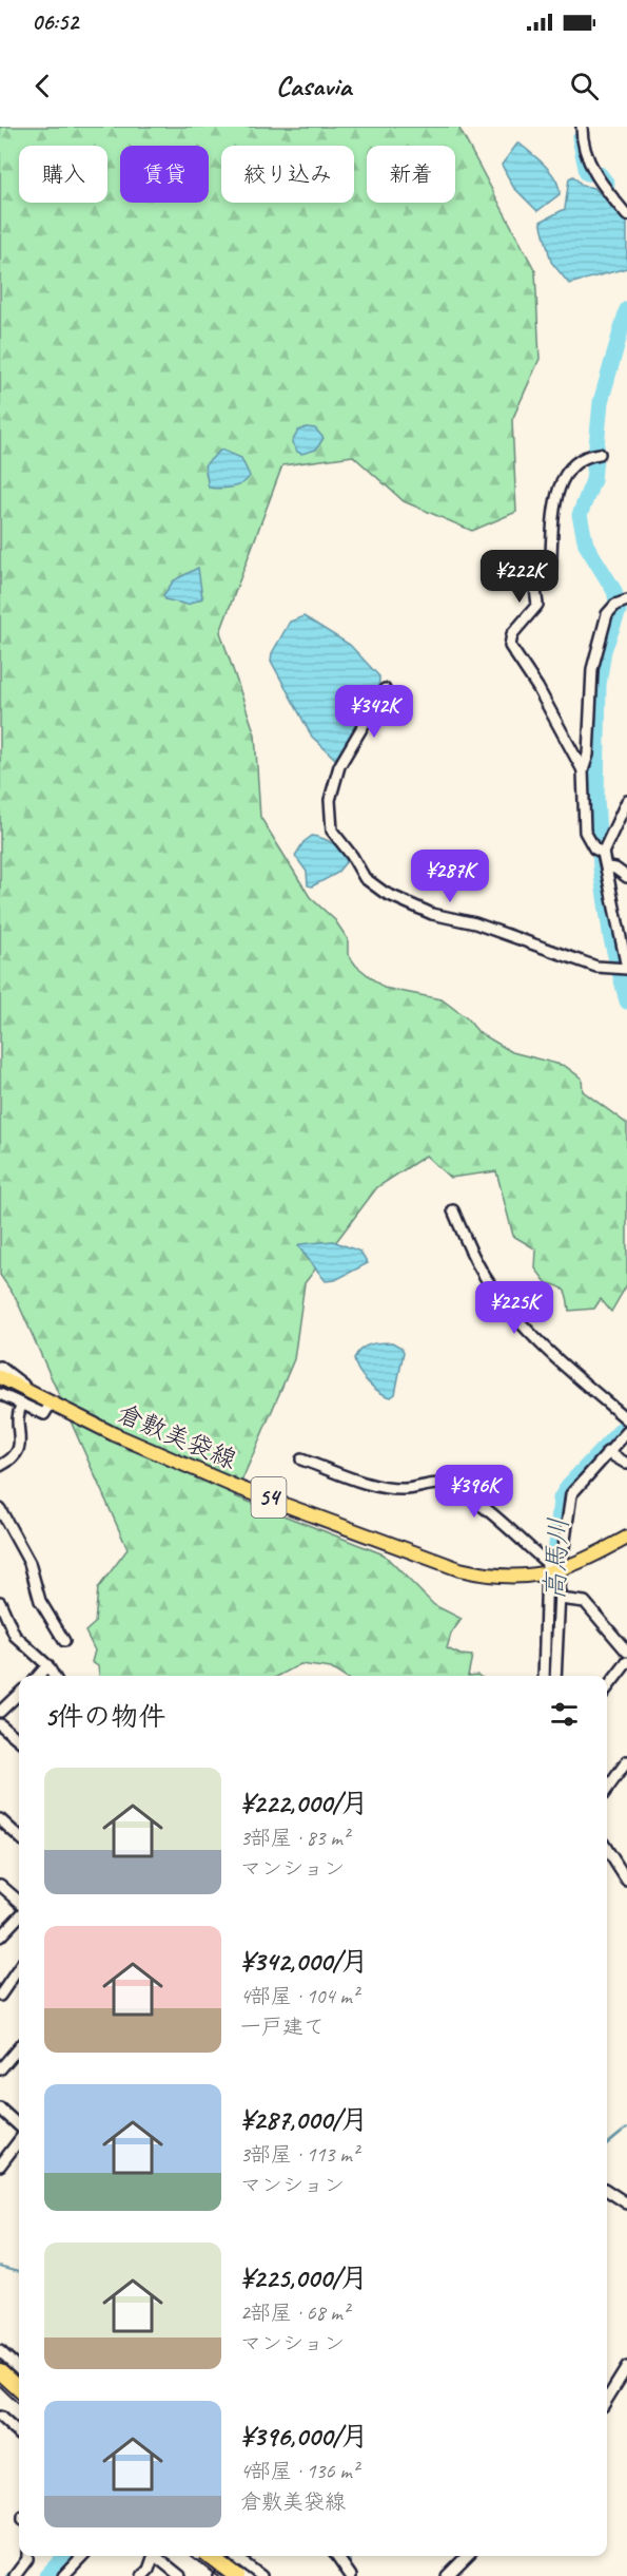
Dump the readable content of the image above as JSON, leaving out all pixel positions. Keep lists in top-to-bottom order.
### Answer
{
  "streets": {
    "main road": ["倉敷美袋線", "54"]
  },
  "water": ["高馬川"],
  "page": {
    "status": "06:52",
    "header": "Casavia",
    "chip": [
      "購入",
      "賃貸",
      "絞り込み",
      "新着"
    ],
    "price": [
      "¥222K",
      "¥342K",
      "¥287K",
      "¥225K",
      "¥396K"
    ],
    "heading": "5件の物件",
    "list": [
      {
        "name": "¥222,000/月",
        "note": "3部屋 · 83 m² · マンション"
      },
      {
        "name": "¥342,000/月",
        "note": "4部屋 · 104 m² · 一戸建て"
      },
      {
        "name": "¥287,000/月",
        "note": "3部屋 · 113 m² · マンション"
      },
      {
        "name": "¥225,000/月",
        "note": "2部屋 · 68 m² · マンション"
      },
      {
        "name": "¥396,000/月",
        "note": "4部屋 · 136 m² · 倉敷美袋線"
      }
    ]
  }
}
